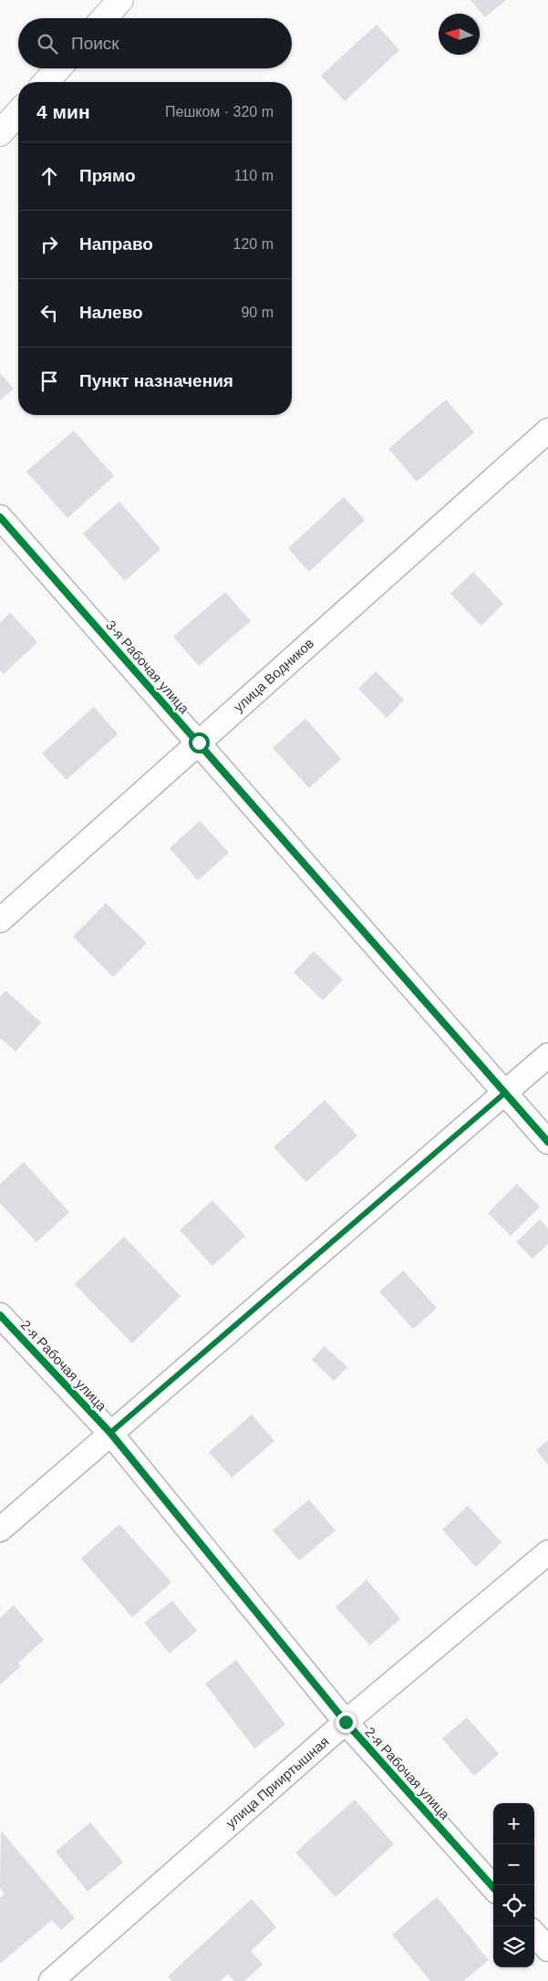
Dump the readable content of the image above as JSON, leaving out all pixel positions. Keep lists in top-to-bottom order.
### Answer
{
  "streets": {
    "street": [
      "3-я Рабочая улица",
      "улица Водников",
      "2-я Рабочая улица",
      "улица Прииртышная"
    ]
  },
  "crossings": [
    ["3-я Рабочая улица", "улица Водников"],
    ["2-я Рабочая улица", "улица Прииртышная"]
  ],
  "north": "left",
  "page": {
    "search": "Поиск",
    "heading": ["4 мин", "Пешком · 320 m"],
    "list": [
      ["Прямо", "110 m"],
      ["Направо", "120 m"],
      ["Налево", "90 m"],
      "Пункт назначения"
    ],
    "map_buttons": ["+", "−"]
  }
}
